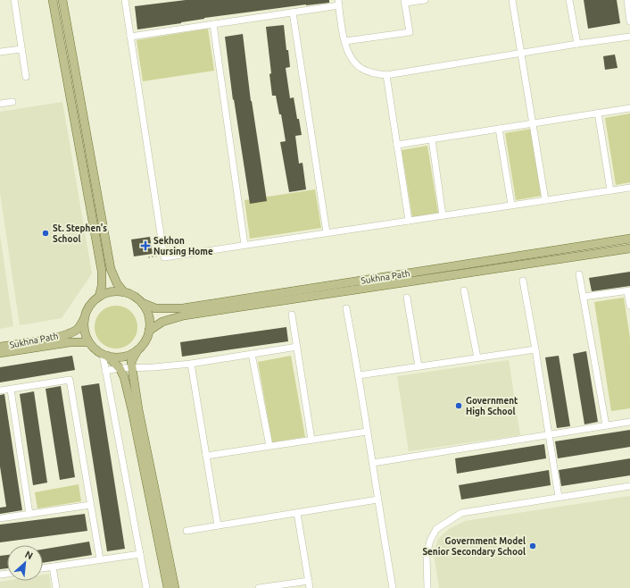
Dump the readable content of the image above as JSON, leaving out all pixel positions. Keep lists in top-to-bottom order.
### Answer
{
  "streets": {
    "main road": ["Sukhna Path"]
  },
  "places": {
    "other": ["St. Stephen's School", "Government High School", "Government Model Senior Secondary School"],
    "health": ["Sekhon Nursing Home"]
  },
  "north": "top right"
}
